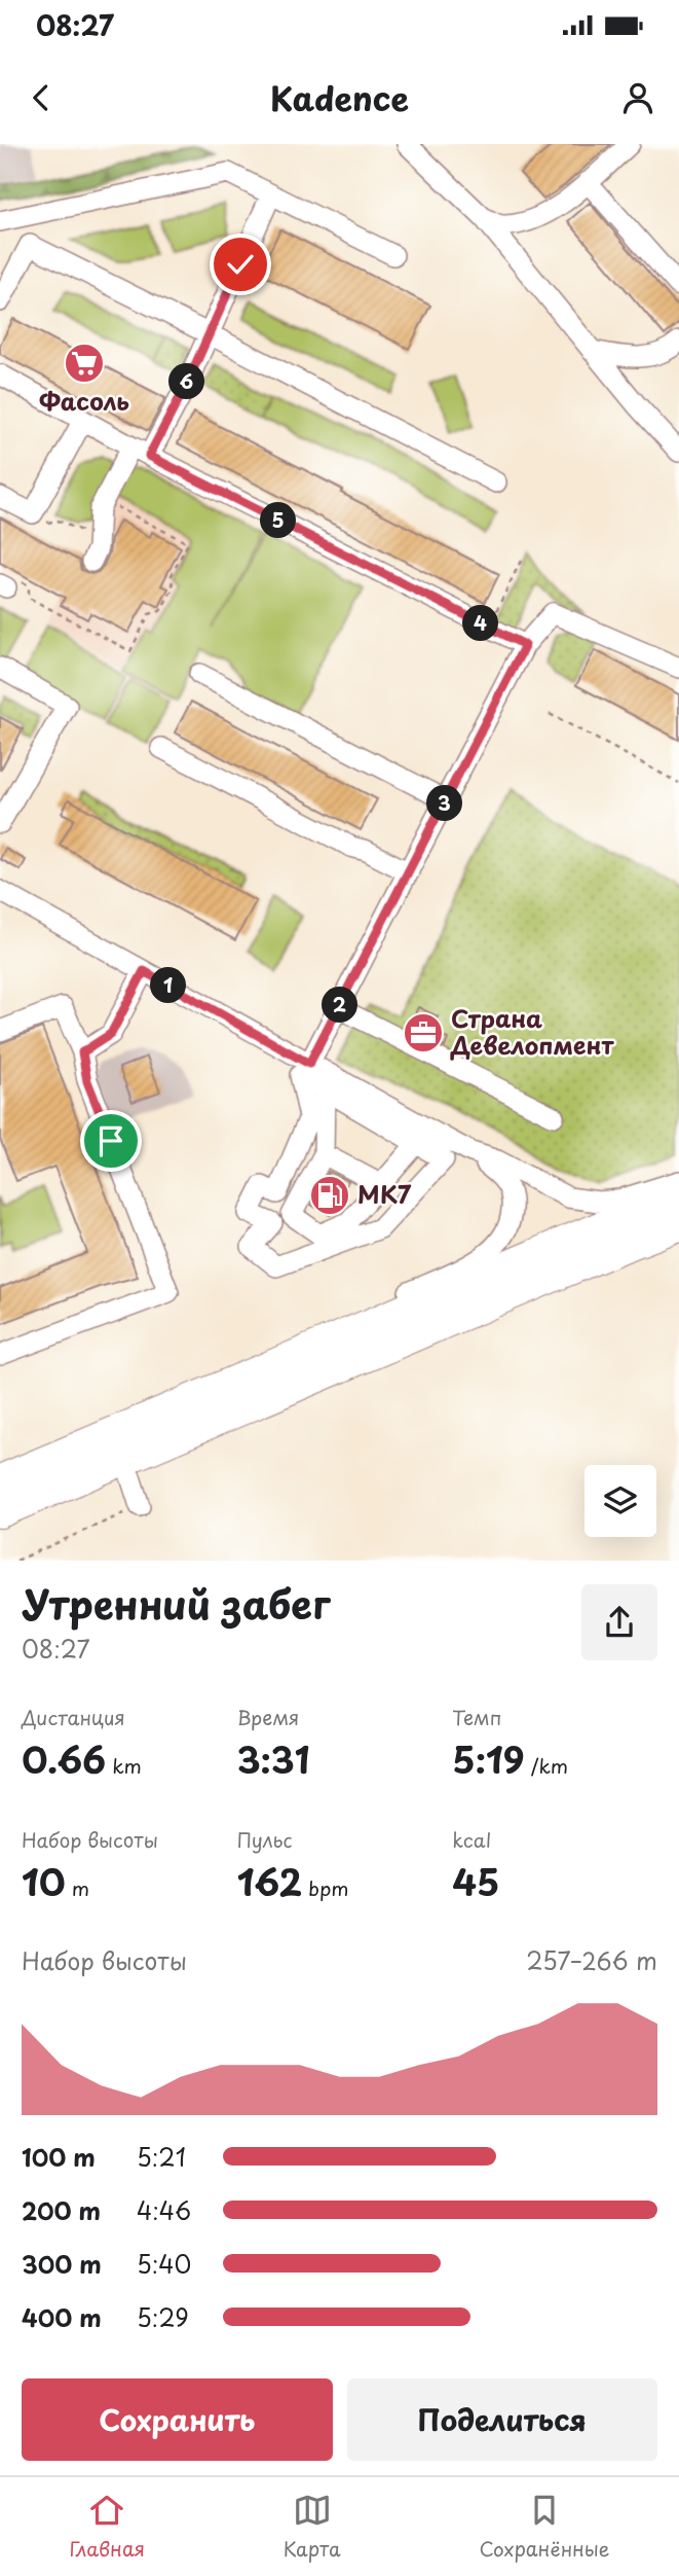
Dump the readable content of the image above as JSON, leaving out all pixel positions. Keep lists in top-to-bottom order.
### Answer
{
  "places": {
    "supermarket": ["Фасоль"],
    "office": ["Страна Девелопмент"],
    "fuel station": ["МК7"]
  },
  "page": {
    "status": "08:27",
    "header": "Kadence",
    "pins": [
      "6",
      "5",
      "4",
      "3",
      "1",
      "2"
    ],
    "heading": ["Утренний забег", "08:27"],
    "stats": [
      ["Дистанция", "0.66 km"],
      ["Время", "3:31"],
      ["Темп", "5:19 /km"],
      ["Набор высоты", "10 m"],
      ["Пульс", "162 bpm"],
      ["kcal", "45"]
    ],
    "chart": ["Набор высоты", "257–266 m"],
    "list": [
      {
        "name": "100 m",
        "note": "5:21"
      },
      {
        "name": "200 m",
        "note": "4:46"
      },
      {
        "name": "300 m",
        "note": "5:40"
      },
      {
        "name": "400 m",
        "note": "5:29"
      }
    ],
    "buttons": ["Сохранить", "Поделиться"],
    "tabs": ["Главная", "Карта", "Сохранённые"]
  }
}
